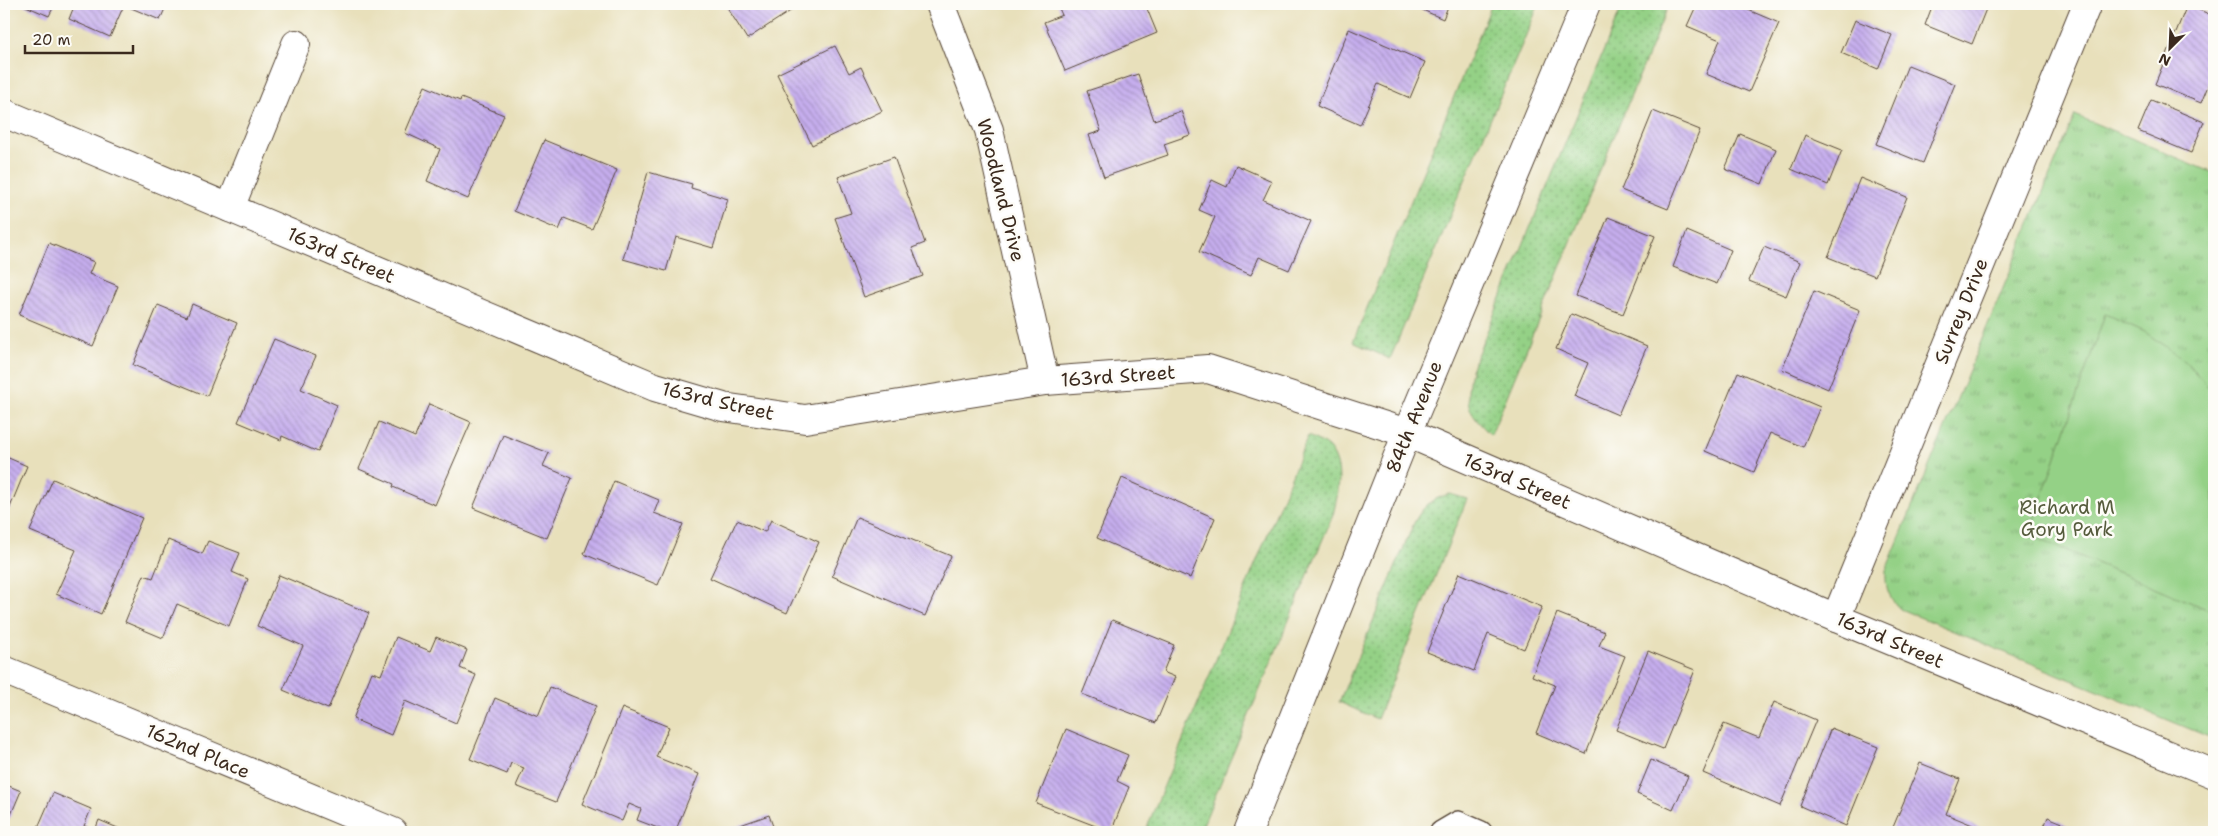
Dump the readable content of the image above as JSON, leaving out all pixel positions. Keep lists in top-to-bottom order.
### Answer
{
  "streets": {
    "street": [
      "Woodland Drive",
      "163rd Street",
      "Surrey Drive",
      "84th Avenue",
      "162nd Place"
    ]
  },
  "crossings": [
    ["Woodland Drive", "163rd Street"],
    ["163rd Street", "Surrey Drive"],
    ["163rd Street", "84th Avenue"]
  ],
  "parks": ["Richard M Gory Park"],
  "scale_bar": "20 m",
  "north": "bottom left"
}
